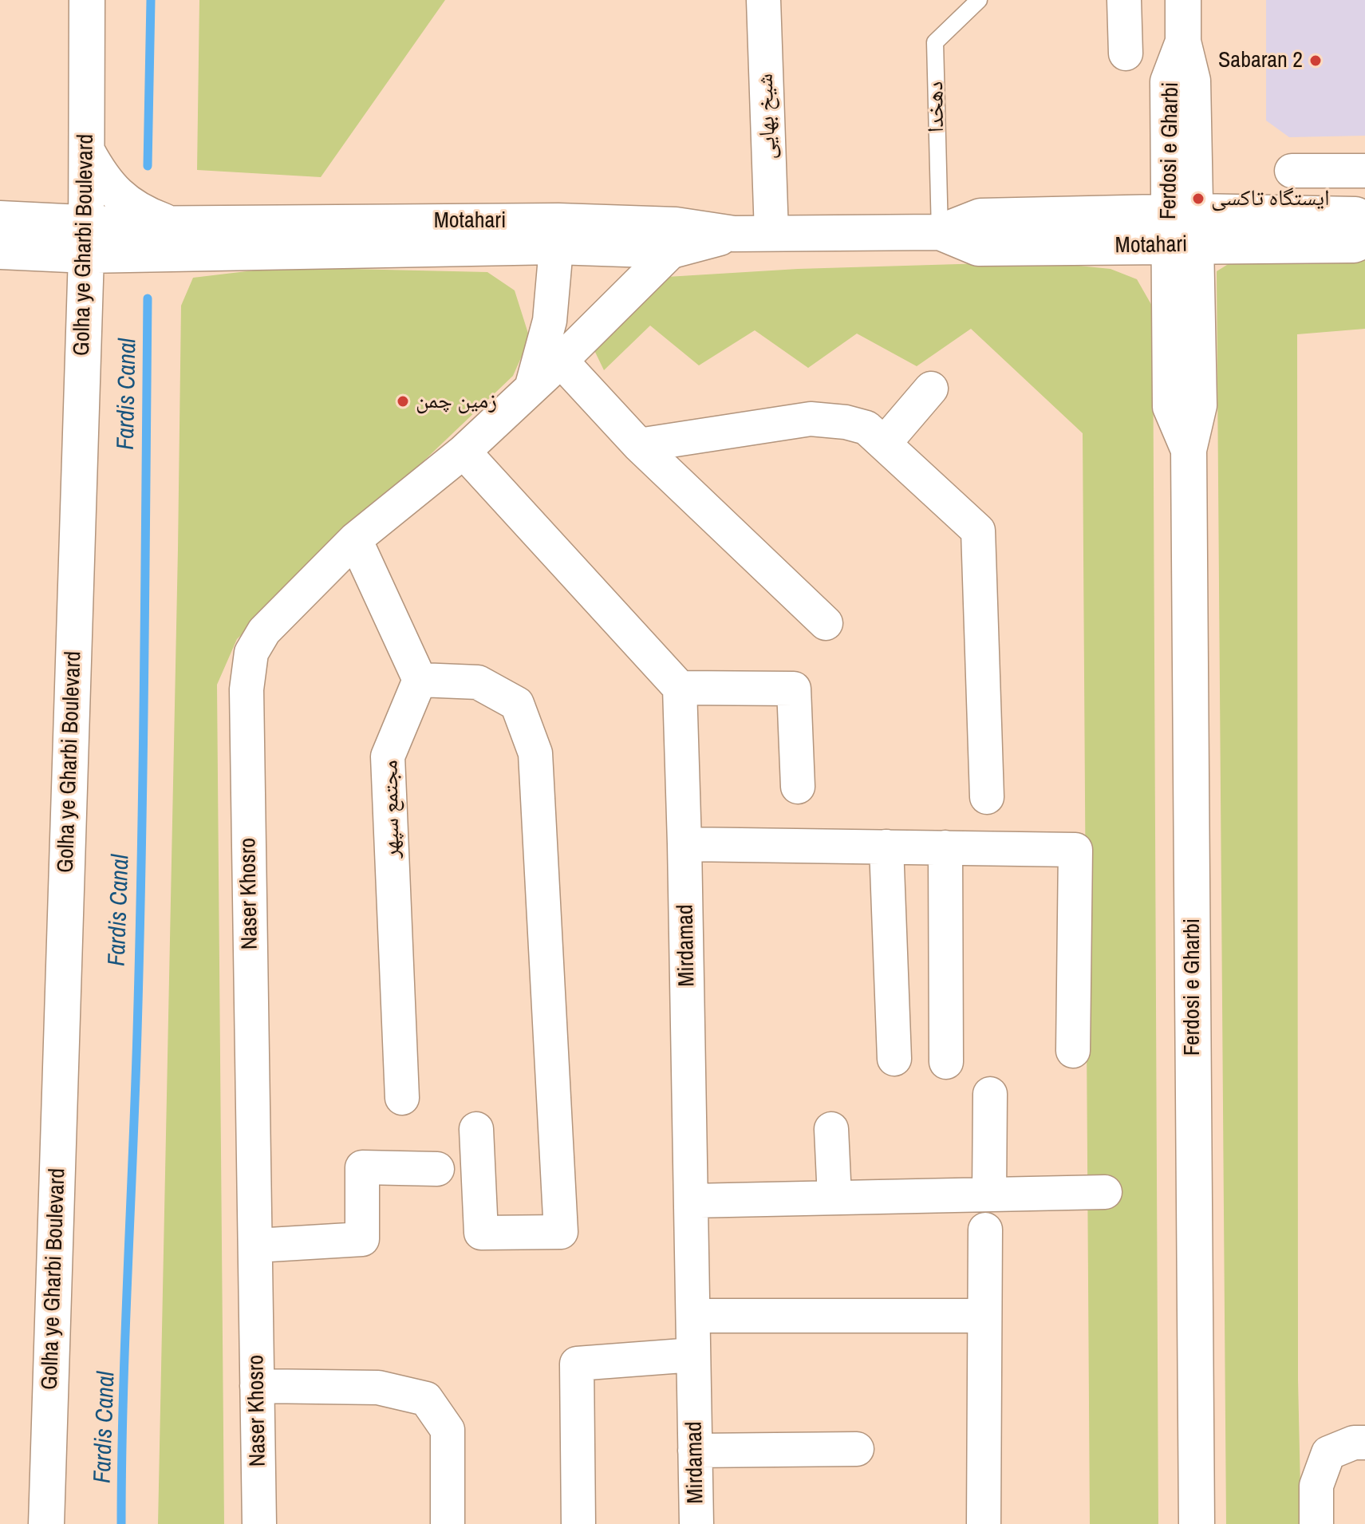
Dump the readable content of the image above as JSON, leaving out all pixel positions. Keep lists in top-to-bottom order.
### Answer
{
  "streets": {
    "main road": ["Ferdosi e Gharbi", "Motahari", "Golha ye Gharbi Boulevard"],
    "street": [
      "شیخ بهایی",
      "مجتمع سپهر",
      "Naser Khosro",
      "Mirdamad"
    ],
    "lane": ["دهخدا"]
  },
  "crossings": [
    ["دهخدا", "Motahari"],
    ["شیخ بهایی", "Motahari"],
    ["Ferdosi e Gharbi", "Motahari"],
    ["Motahari", "Golha ye Gharbi Boulevard"],
    ["Motahari", "Naser Khosro"]
  ],
  "water": ["Fardis Canal"],
  "places": ["Sabaran 2", "ایستگاه تاکسی", "زمین چمن"]
}
